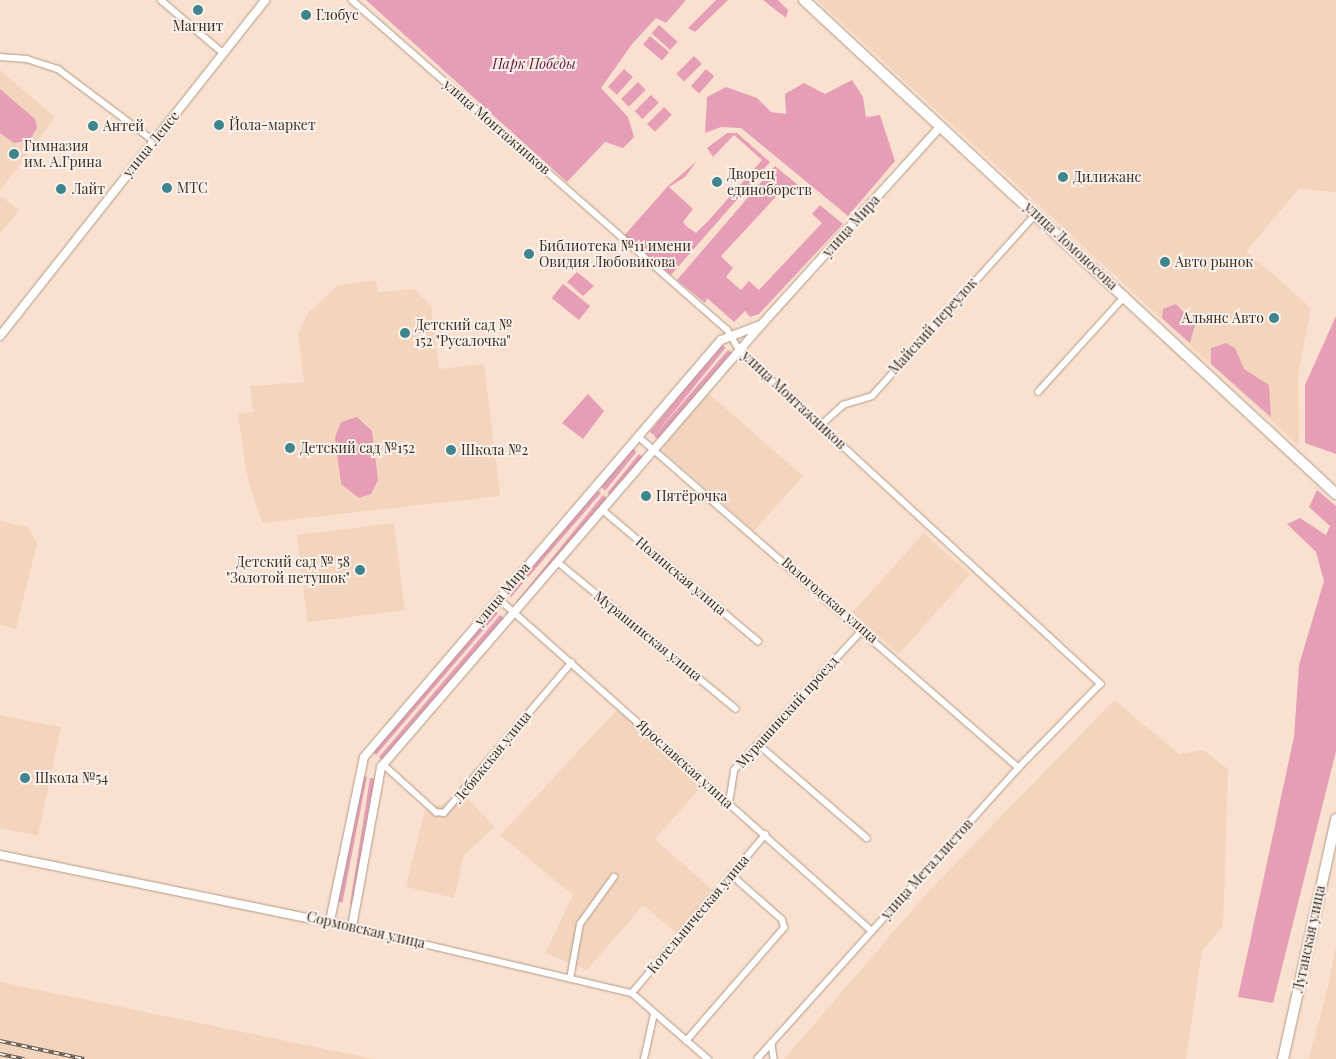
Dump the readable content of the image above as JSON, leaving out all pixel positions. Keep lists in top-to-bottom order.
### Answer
{
  "streets": {
    "highway": ["улица Ломоносова", "Луганская улица"],
    "street": [
      "улица Монтажников",
      "улица Лепсе",
      "улица Мира",
      "Майский переулок",
      "Нолинская улица",
      "Вологодская улица",
      "Мурашинская улица",
      "Мурашинский проезд",
      "Лебяжская улица",
      "Ярославская улица",
      "улица Металлистов",
      "Котельническая улица",
      "Сормовская улица"
    ]
  },
  "crossings": [
    ["улица Монтажников", "улица Мира"],
    ["улица Монтажников", "Майский переулок"],
    ["улица Монтажников", "улица Металлистов"],
    ["улица Мира", "улица Ломоносова"],
    ["улица Мира", "Нолинская улица"],
    ["улица Мира", "Вологодская улица"],
    ["улица Мира", "Мурашинская улица"],
    ["улица Мира", "Лебяжская улица"],
    ["улица Мира", "Ярославская улица"],
    ["улица Мира", "Сормовская улица"],
    ["улица Ломоносова", "Майский переулок"],
    ["Вологодская улица", "Мурашинский проезд"],
    ["Вологодская улица", "улица Металлистов"],
    ["Мурашинский проезд", "Ярославская улица"],
    ["Лебяжская улица", "Ярославская улица"],
    ["Ярославская улица", "улица Металлистов"],
    ["Ярославская улица", "Котельническая улица"],
    ["Котельническая улица", "Сормовская улица"]
  ],
  "parks": ["Парк Победы"],
  "places": [
    "Магнит",
    "Глобус",
    "Йола-маркет",
    "Антей",
    "Гимназия им. А.Грина",
    "Дилижанс",
    "Дворец единоборств",
    "МТС",
    "Лайт",
    "Библиотека №11 имени Овидия Любовикова",
    "Авто рынок",
    "Альянс Авто",
    "Детский сад № 152 \"Русалочка\"",
    "Детский сад №152",
    "Школа №2",
    "Пятёрочка",
    "Детский сад № 58 \"Золотой петушок\"",
    "Школа №54"
  ]
}
